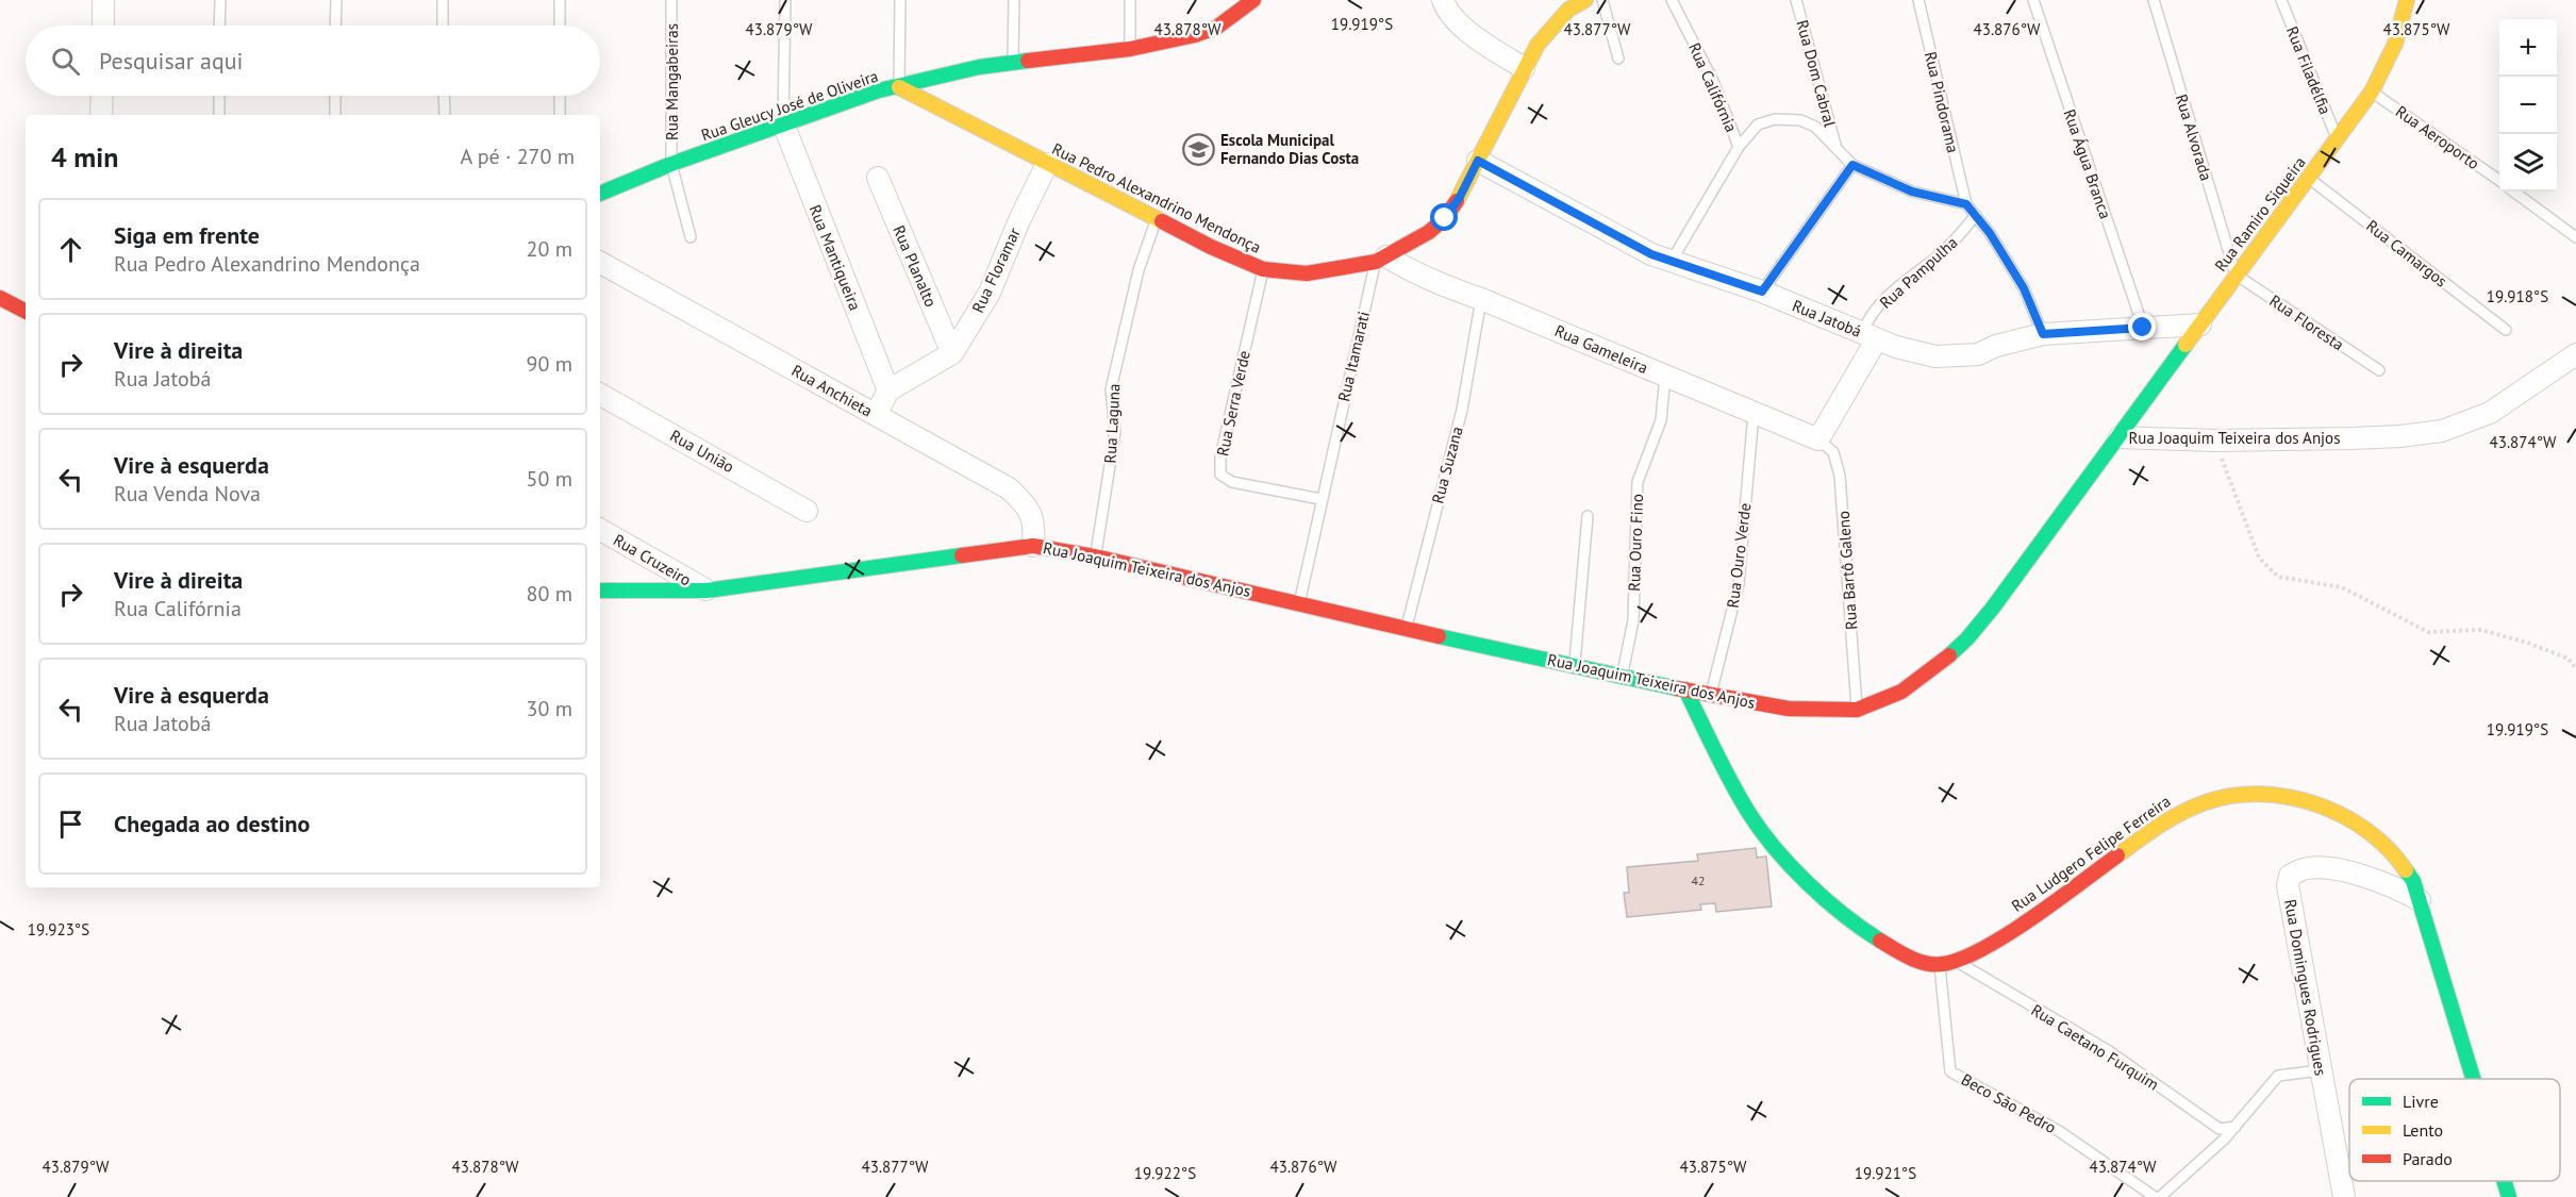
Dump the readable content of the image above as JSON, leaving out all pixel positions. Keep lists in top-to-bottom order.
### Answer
{
  "streets": {
    "street": [
      "Rua Gleucy José de Oliveira",
      "Rua Pedro Alexandrino Mendonça",
      "Rua Ramiro Siqueira",
      "Rua Mantiqueira",
      "Rua Planalto",
      "Rua Floramar",
      "Rua Jatobá",
      "Rua Gameleira",
      "Rua Anchieta",
      "Rua Joaquim Teixeira dos Anjos",
      "Rua União",
      "Rua Cruzeiro",
      "Rua Ludgero Felipe Ferreira",
      "Rua Domingues Rodrigues"
    ],
    "lane": [
      "Rua Filadélfia",
      "Rua Dom Cabral",
      "Rua Mangabeiras",
      "Rua Califórnia",
      "Rua Pindorama",
      "Rua Alvorada",
      "Rua Aeroporto",
      "Rua Água Branca",
      "Rua Camargos",
      "Rua Pampulha",
      "Rua Floresta",
      "Rua Itamarati",
      "Rua Serra Verde",
      "Rua Laguna",
      "Rua Suzana",
      "Rua Ouro Fino",
      "Rua Ouro Verde",
      "Rua Bartô Galeno",
      "Rua Caetano Furquim",
      "Beco São Pedro"
    ]
  },
  "crossings": [
    ["Rua Filadélfia", "Rua Ramiro Siqueira"],
    ["Rua Dom Cabral", "Rua Califórnia"],
    ["Rua Mangabeiras", "Rua Gleucy José de Oliveira"],
    ["Rua Califórnia", "Rua Pindorama"],
    ["Rua Gleucy José de Oliveira", "Rua Pedro Alexandrino Mendonça"],
    ["Rua Gleucy José de Oliveira", "Rua Mantiqueira"],
    ["Rua Alvorada", "Rua Ramiro Siqueira"],
    ["Rua Alvorada", "Rua Floresta"],
    ["Rua Aeroporto", "Rua Ramiro Siqueira"],
    ["Rua Água Branca", "Rua Jatobá"],
    ["Rua Pedro Alexandrino Mendonça", "Rua Floramar"],
    ["Rua Pedro Alexandrino Mendonça", "Rua Jatobá"],
    ["Rua Pedro Alexandrino Mendonça", "Rua Gameleira"],
    ["Rua Pedro Alexandrino Mendonça", "Rua Itamarati"],
    ["Rua Pedro Alexandrino Mendonça", "Rua Serra Verde"],
    ["Rua Pedro Alexandrino Mendonça", "Rua Laguna"],
    ["Rua Ramiro Siqueira", "Rua Camargos"],
    ["Rua Ramiro Siqueira", "Rua Jatobá"],
    ["Rua Ramiro Siqueira", "Rua Floresta"],
    ["Rua Ramiro Siqueira", "Rua Joaquim Teixeira dos Anjos"],
    ["Rua Mantiqueira", "Rua Floramar"],
    ["Rua Planalto", "Rua Floramar"],
    ["Rua Pampulha", "Rua Jatobá"],
    ["Rua Gameleira", "Rua Itamarati"],
    ["Rua Gameleira", "Rua Suzana"],
    ["Rua Gameleira", "Rua Ouro Fino"],
    ["Rua Gameleira", "Rua Ouro Verde"],
    ["Rua Gameleira", "Rua Bartô Galeno"],
    ["Rua Itamarati", "Rua Serra Verde"],
    ["Rua Itamarati", "Rua Joaquim Teixeira dos Anjos"],
    ["Rua Anchieta", "Rua Joaquim Teixeira dos Anjos"],
    ["Rua Laguna", "Rua Joaquim Teixeira dos Anjos"],
    ["Rua Joaquim Teixeira dos Anjos", "Rua Suzana"],
    ["Rua Joaquim Teixeira dos Anjos", "Rua Ouro Fino"],
    ["Rua Joaquim Teixeira dos Anjos", "Rua Ouro Verde"],
    ["Rua Joaquim Teixeira dos Anjos", "Rua Cruzeiro"],
    ["Rua Joaquim Teixeira dos Anjos", "Rua Bartô Galeno"],
    ["Rua Joaquim Teixeira dos Anjos", "Rua Ludgero Felipe Ferreira"],
    ["Rua Ludgero Felipe Ferreira", "Rua Domingues Rodrigues"],
    ["Rua Ludgero Felipe Ferreira", "Rua Caetano Furquim"],
    ["Rua Ludgero Felipe Ferreira", "Beco São Pedro"]
  ],
  "places": {
    "school or university": ["Escola Municipal Fernando Dias Costa"]
  },
  "house_numbers": ["42"],
  "legend": ["Livre", "Lento", "Parado"],
  "page": {
    "map_buttons": ["+", "−"],
    "search": "Pesquisar aqui",
    "heading": ["4 min", "A pé · 270 m"],
    "list": [
      ["Siga em frente", "Rua Pedro Alexandrino Mendonça", "20 m"],
      ["Vire à direita", "Rua Jatobá", "90 m"],
      ["Vire à esquerda", "Rua Venda Nova", "50 m"],
      ["Vire à direita", "Rua Califórnia", "80 m"],
      ["Vire à esquerda", "Rua Jatobá", "30 m"],
      "Chegada ao destino"
    ]
  },
  "coordinates": [
    "19.919°S",
    "43.879°W",
    "43.878°W",
    "43.877°W",
    "43.876°W",
    "43.875°W",
    "19.918°S",
    "43.874°W",
    "19.923°S",
    "19.922°S",
    "19.921°S"
  ]
}
